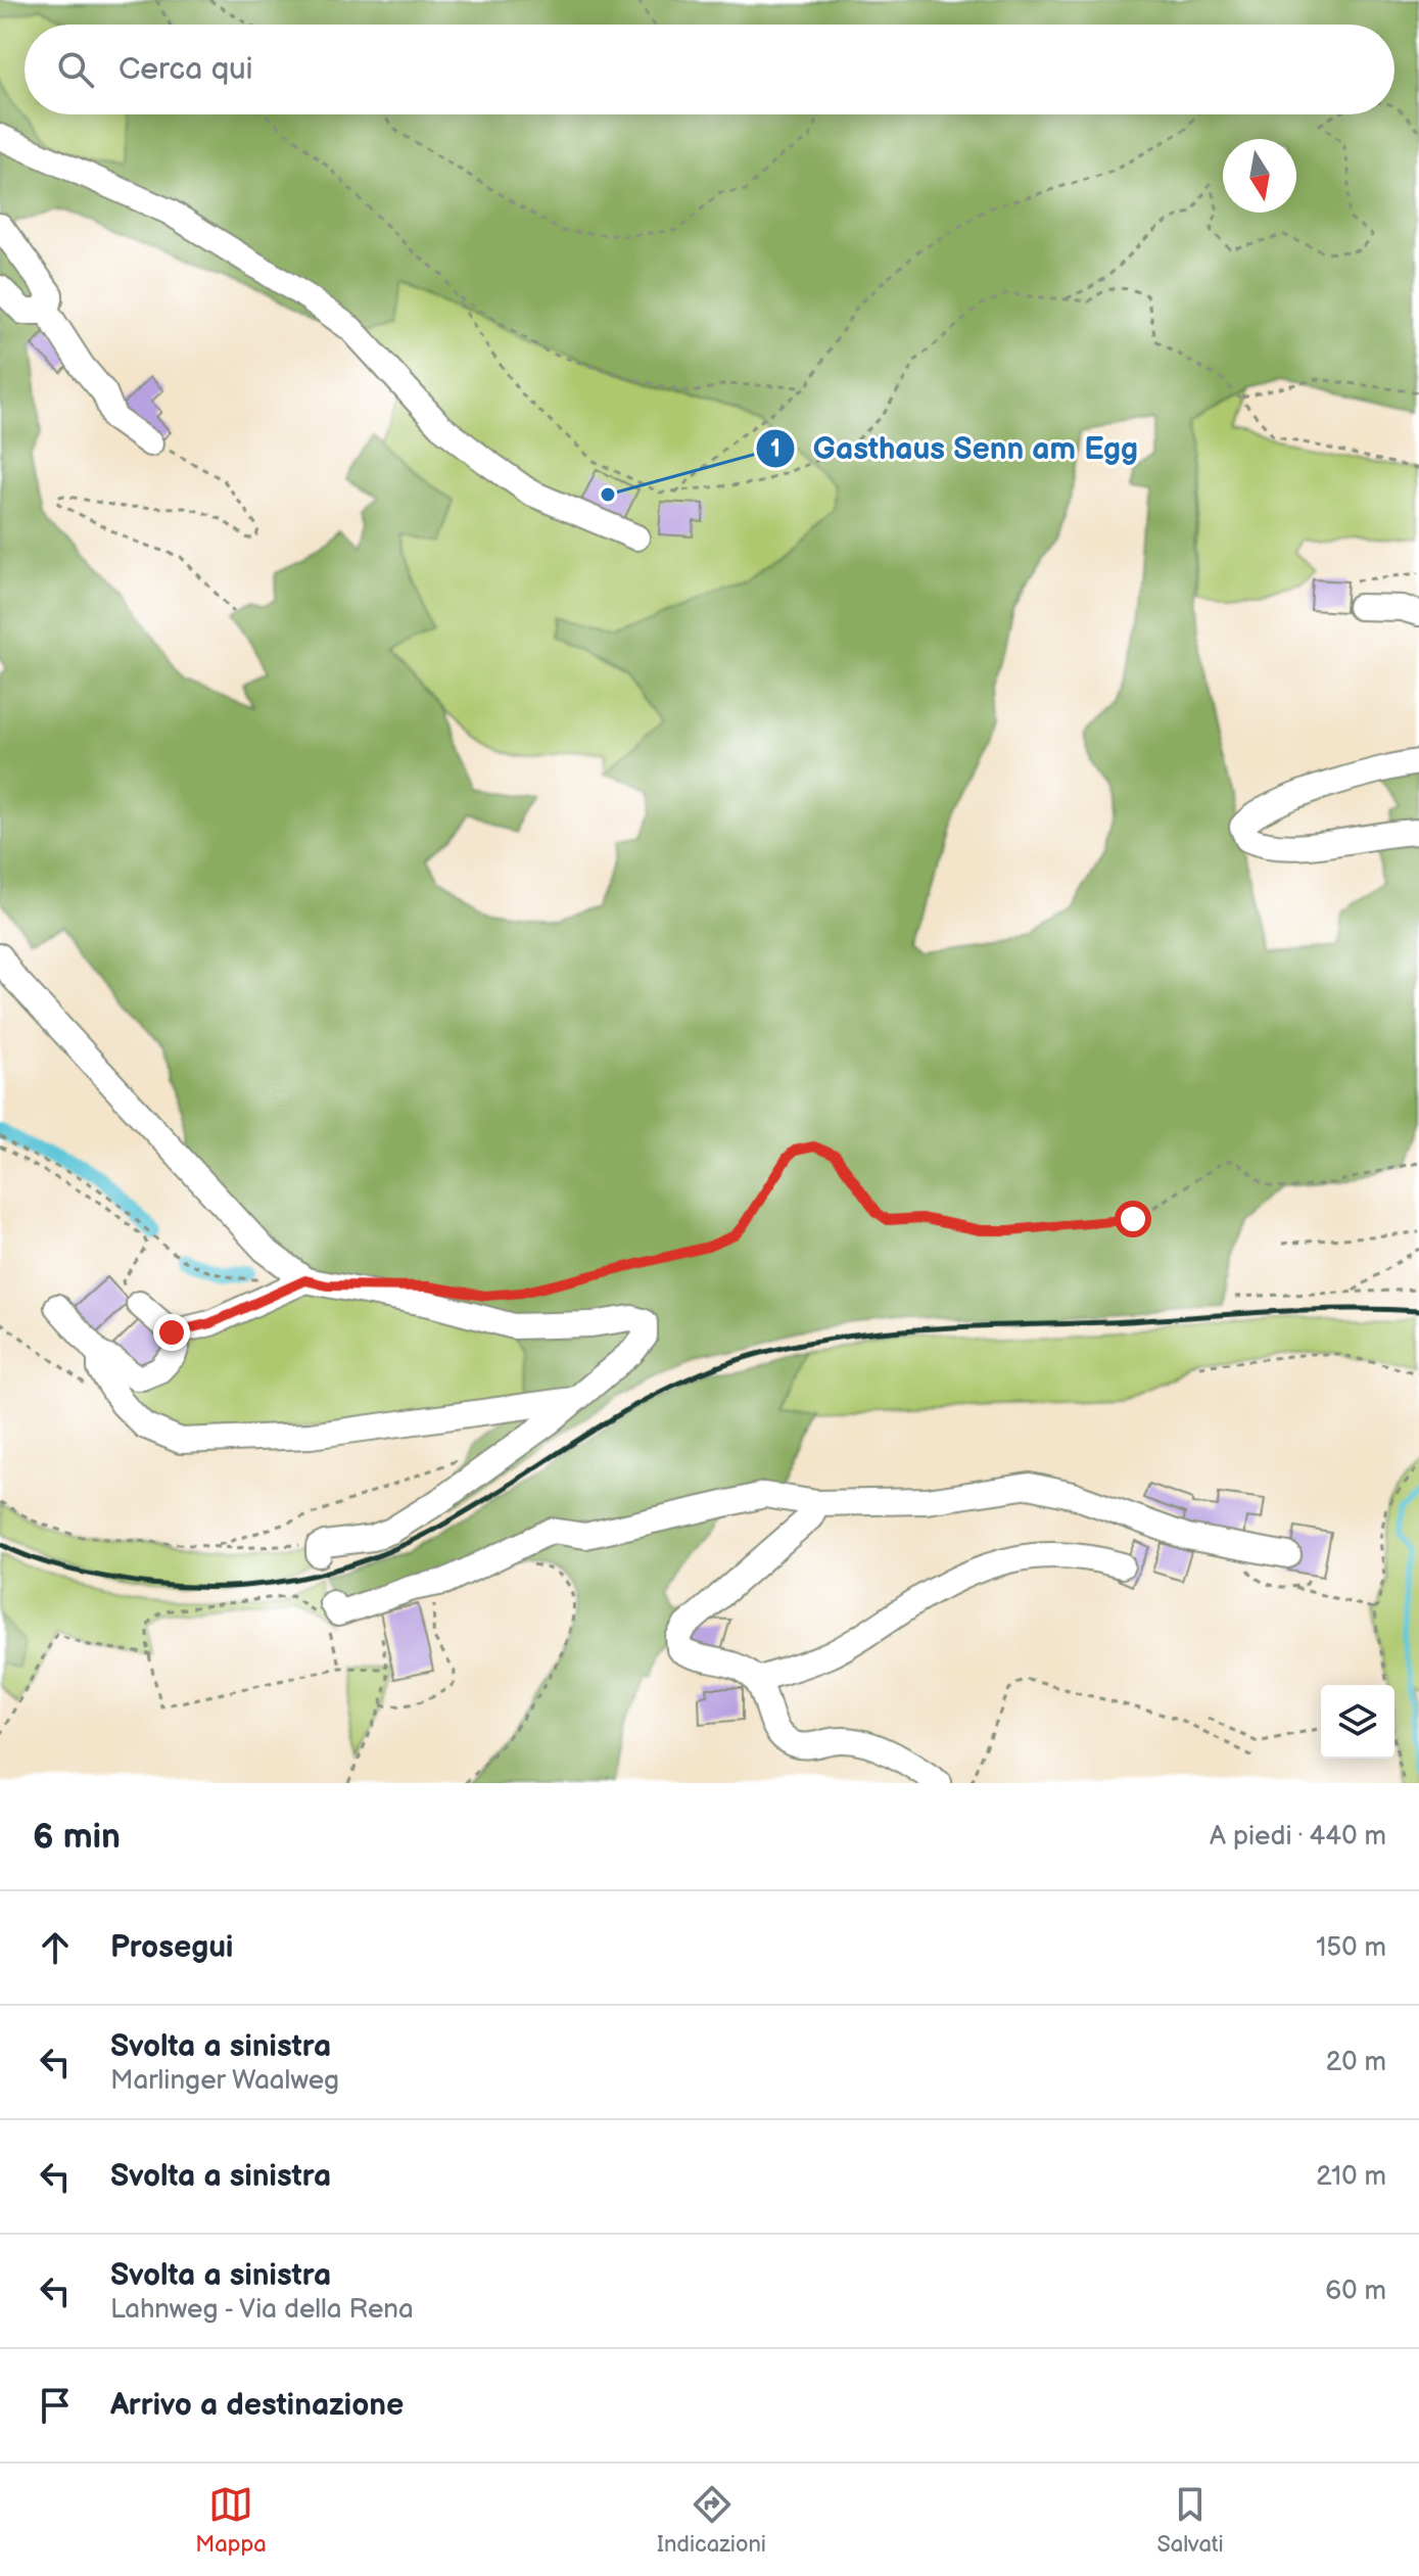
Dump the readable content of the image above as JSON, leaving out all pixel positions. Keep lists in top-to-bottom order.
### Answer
{
  "places": ["Gasthaus Senn am Egg"],
  "north": "bottom",
  "page": {
    "search": "Cerca qui",
    "heading": ["6 min", "A piedi · 440 m"],
    "list": [
      ["Prosegui", "150 m"],
      ["Svolta a sinistra", "Marlinger Waalweg", "20 m"],
      ["Svolta a sinistra", "210 m"],
      ["Svolta a sinistra", "Lahnweg - Via della Rena", "60 m"],
      "Arrivo a destinazione"
    ],
    "nav": ["Mappa", "Indicazioni", "Salvati"]
  }
}
